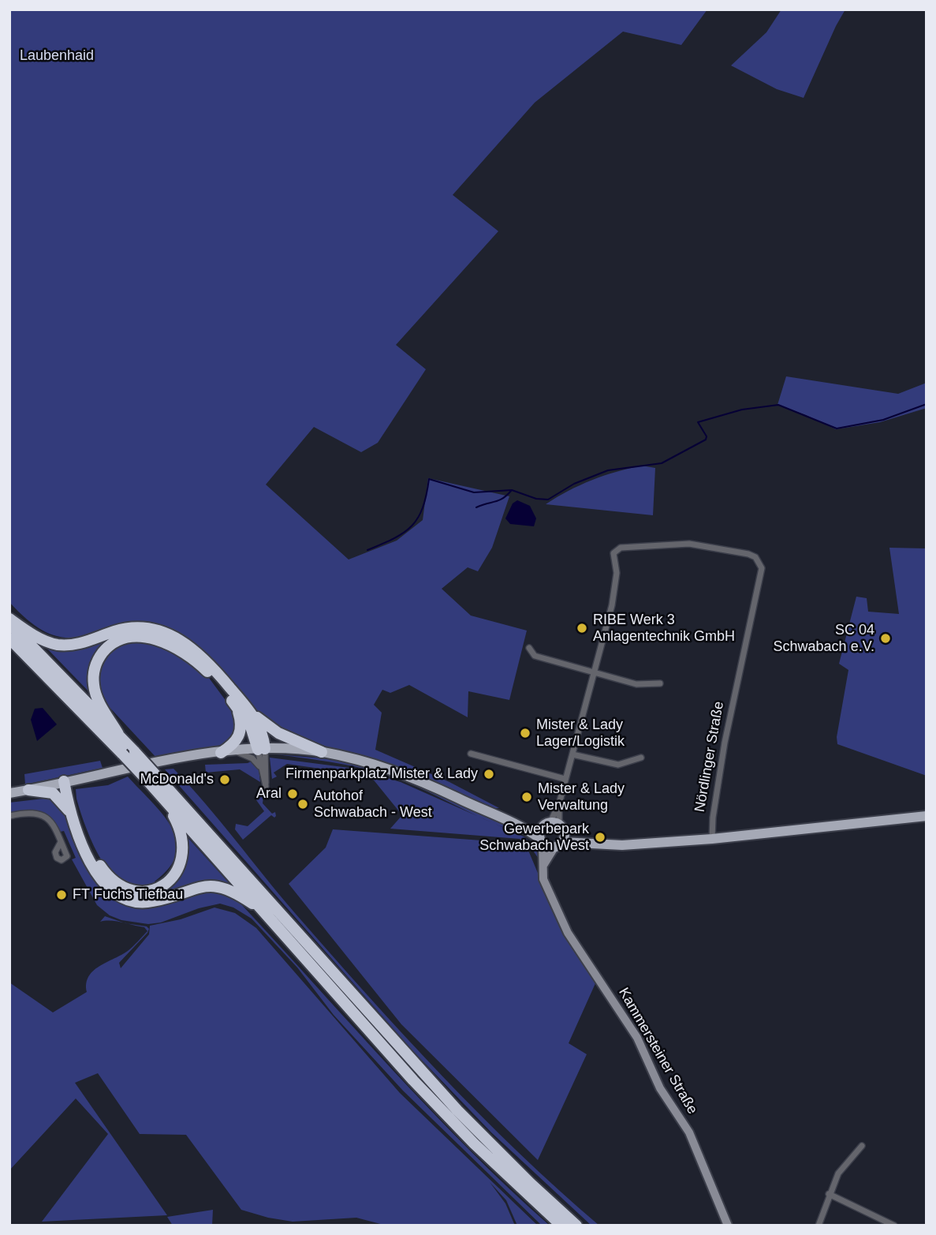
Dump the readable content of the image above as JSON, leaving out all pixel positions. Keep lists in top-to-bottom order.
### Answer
{
  "streets": {
    "street": ["Nördlinger Straße", "Kammersteiner Straße"]
  },
  "parks": ["Laubenhaid"],
  "places": [
    "RIBE Werk 3 Anlagentechnik GmbH",
    "SC 04 Schwabach e.V.",
    "Mister & Lady Lager/Logistik",
    "Firmenparkplatz Mister & Lady",
    "McDonald's",
    "Aral",
    "Mister & Lady Verwaltung",
    "Autohof Schwabach - West",
    "Gewerbepark Schwabach West",
    "FT Fuchs Tiefbau"
  ]
}
